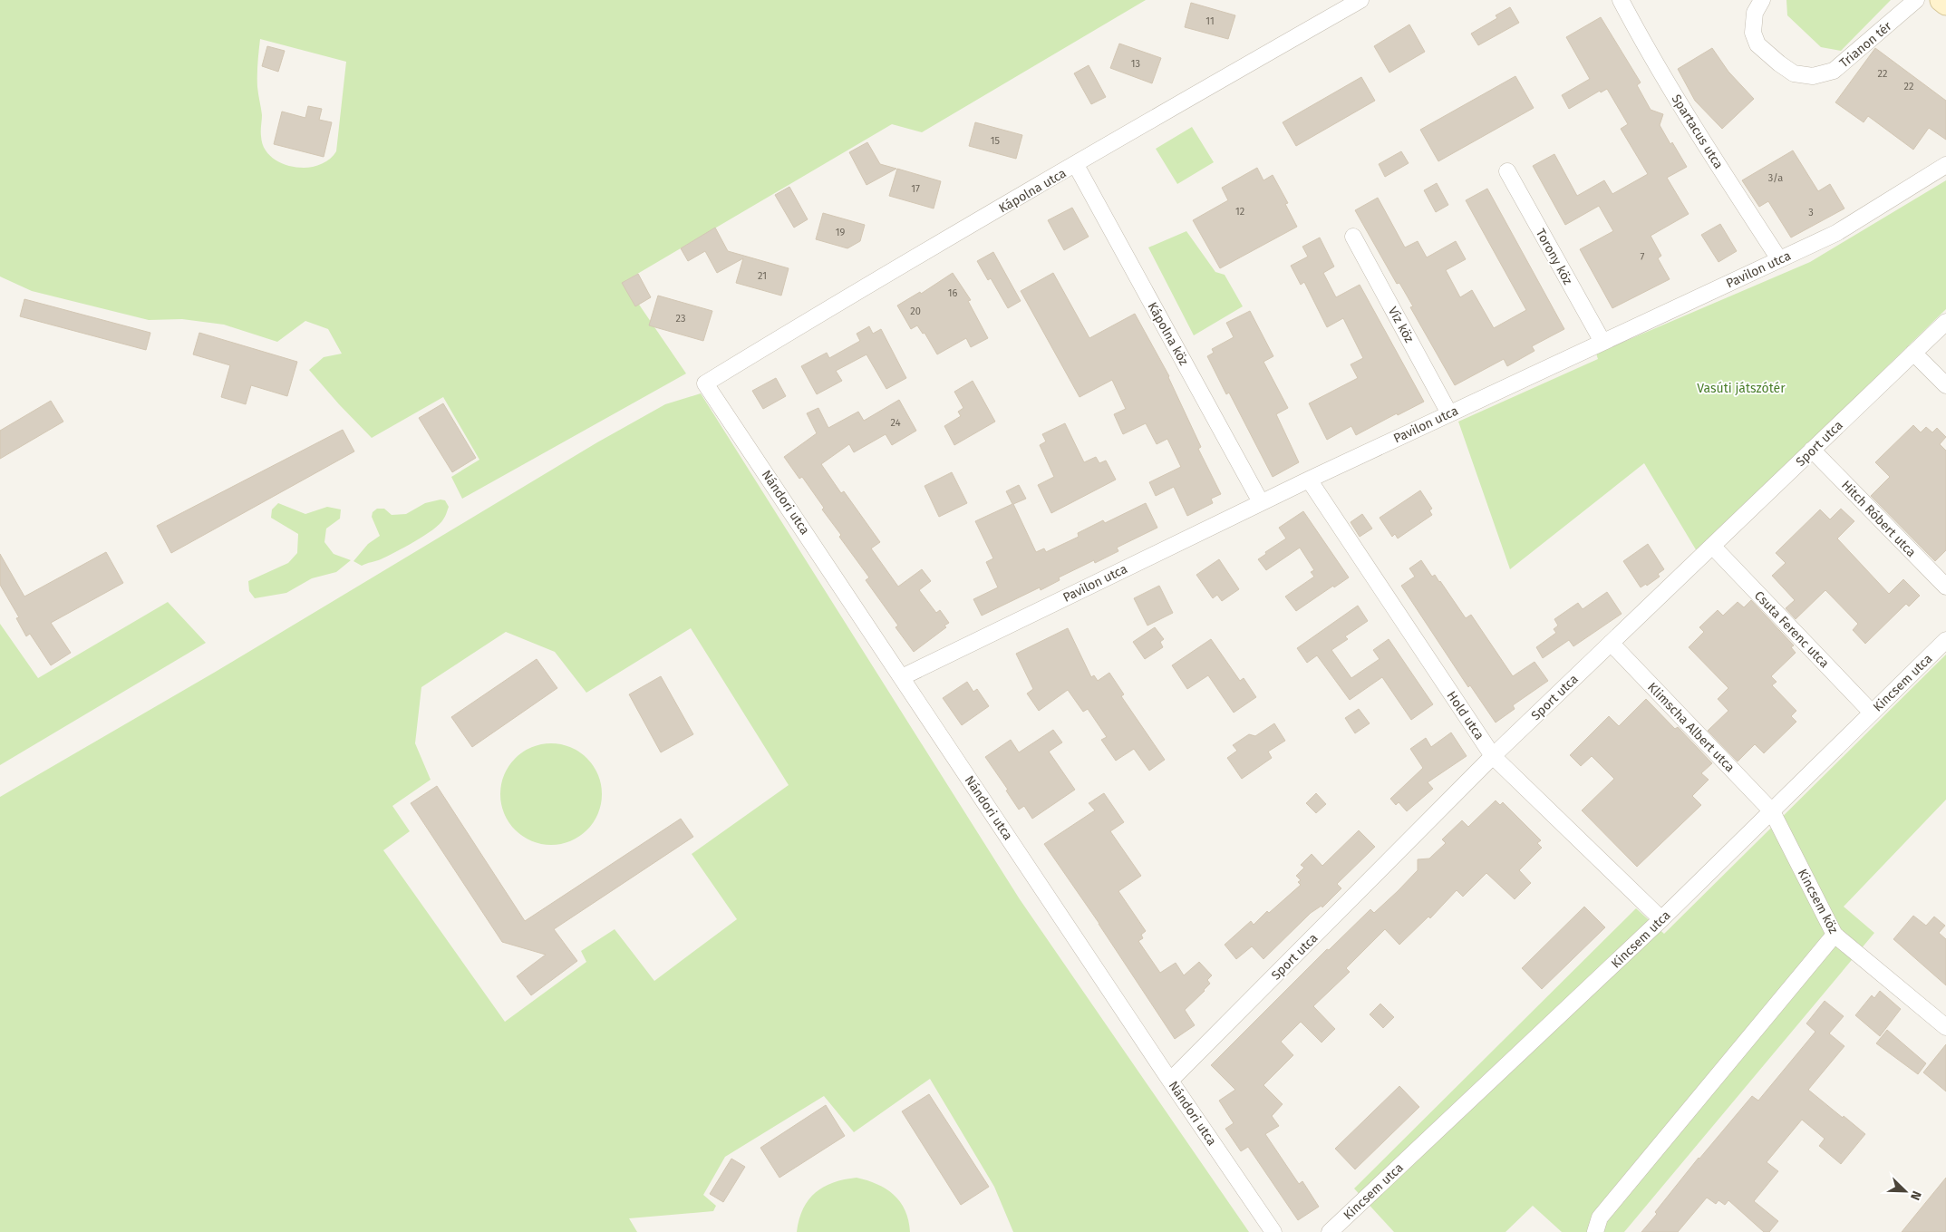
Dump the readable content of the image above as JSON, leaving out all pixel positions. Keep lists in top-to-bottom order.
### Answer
{
  "streets": {
    "street": [
      "Trianon tér",
      "Spartacus utca",
      "Kápolna utca",
      "Torony köz",
      "Pavilon utca",
      "Víz köz",
      "Kápolna köz",
      "Sport utca",
      "Nándori utca",
      "Hitch Róbert utca",
      "Csuta Ferenc utca",
      "Kincsem utca",
      "Hold utca",
      "Klimscha Albert utca",
      "Kincsem köz"
    ]
  },
  "crossings": [
    ["Spartacus utca", "Pavilon utca"],
    ["Kápolna utca", "Kápolna köz"],
    ["Kápolna utca", "Nándori utca"],
    ["Torony köz", "Pavilon utca"],
    ["Pavilon utca", "Víz köz"],
    ["Pavilon utca", "Kápolna köz"],
    ["Pavilon utca", "Nándori utca"],
    ["Pavilon utca", "Hold utca"],
    ["Sport utca", "Nándori utca"],
    ["Sport utca", "Hitch Róbert utca"],
    ["Sport utca", "Csuta Ferenc utca"],
    ["Sport utca", "Hold utca"],
    ["Sport utca", "Klimscha Albert utca"],
    ["Csuta Ferenc utca", "Kincsem utca"],
    ["Kincsem utca", "Hold utca"],
    ["Kincsem utca", "Klimscha Albert utca"],
    ["Kincsem utca", "Kincsem köz"],
    ["Klimscha Albert utca", "Kincsem köz"]
  ],
  "parks": ["Vasúti játszótér"],
  "house_numbers": [
    "11",
    "13",
    "22",
    "22",
    "15",
    "3/a",
    "17",
    "12",
    "3",
    "19",
    "7",
    "21",
    "16",
    "20",
    "23",
    "24"
  ],
  "north": "bottom right"
}
